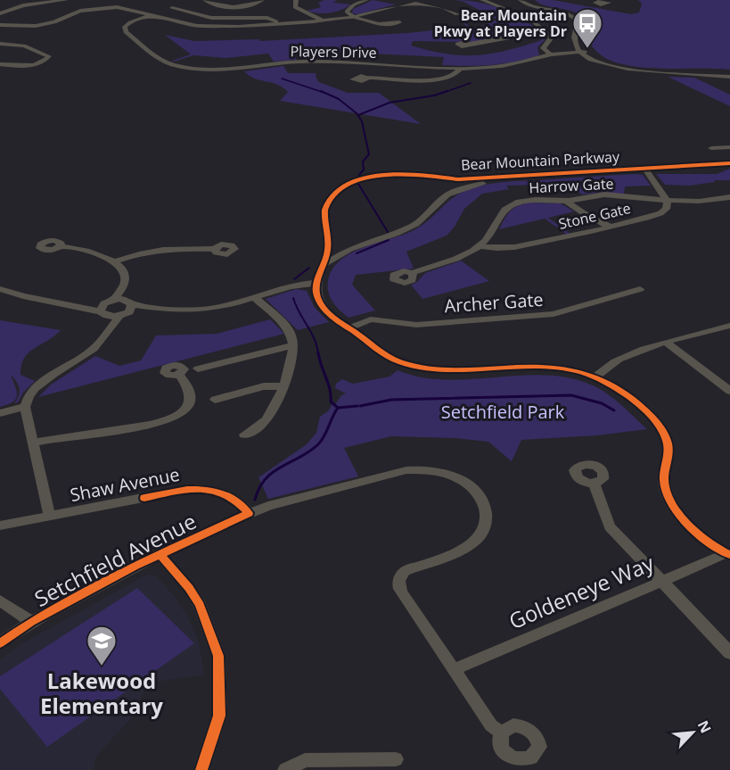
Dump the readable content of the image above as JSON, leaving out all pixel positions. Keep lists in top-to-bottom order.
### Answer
{
  "streets": {
    "street": [
      "Players Drive",
      "Bear Mountain Parkway",
      "Harrow Gate",
      "Stone Gate",
      "Archer Gate",
      "Shaw Avenue",
      "Setchfield Avenue",
      "Goldeneye Way"
    ]
  },
  "crossings": [
    ["Harrow Gate", "Stone Gate"],
    ["Shaw Avenue", "Setchfield Avenue"],
    ["Setchfield Avenue", "Goldeneye Way"]
  ],
  "parks": ["Setchfield Park"],
  "places": {
    "bus stop": ["Bear Mountain Pkwy at Players Dr"],
    "school or university": ["Lakewood Elementary"]
  },
  "north": "top right"
}
